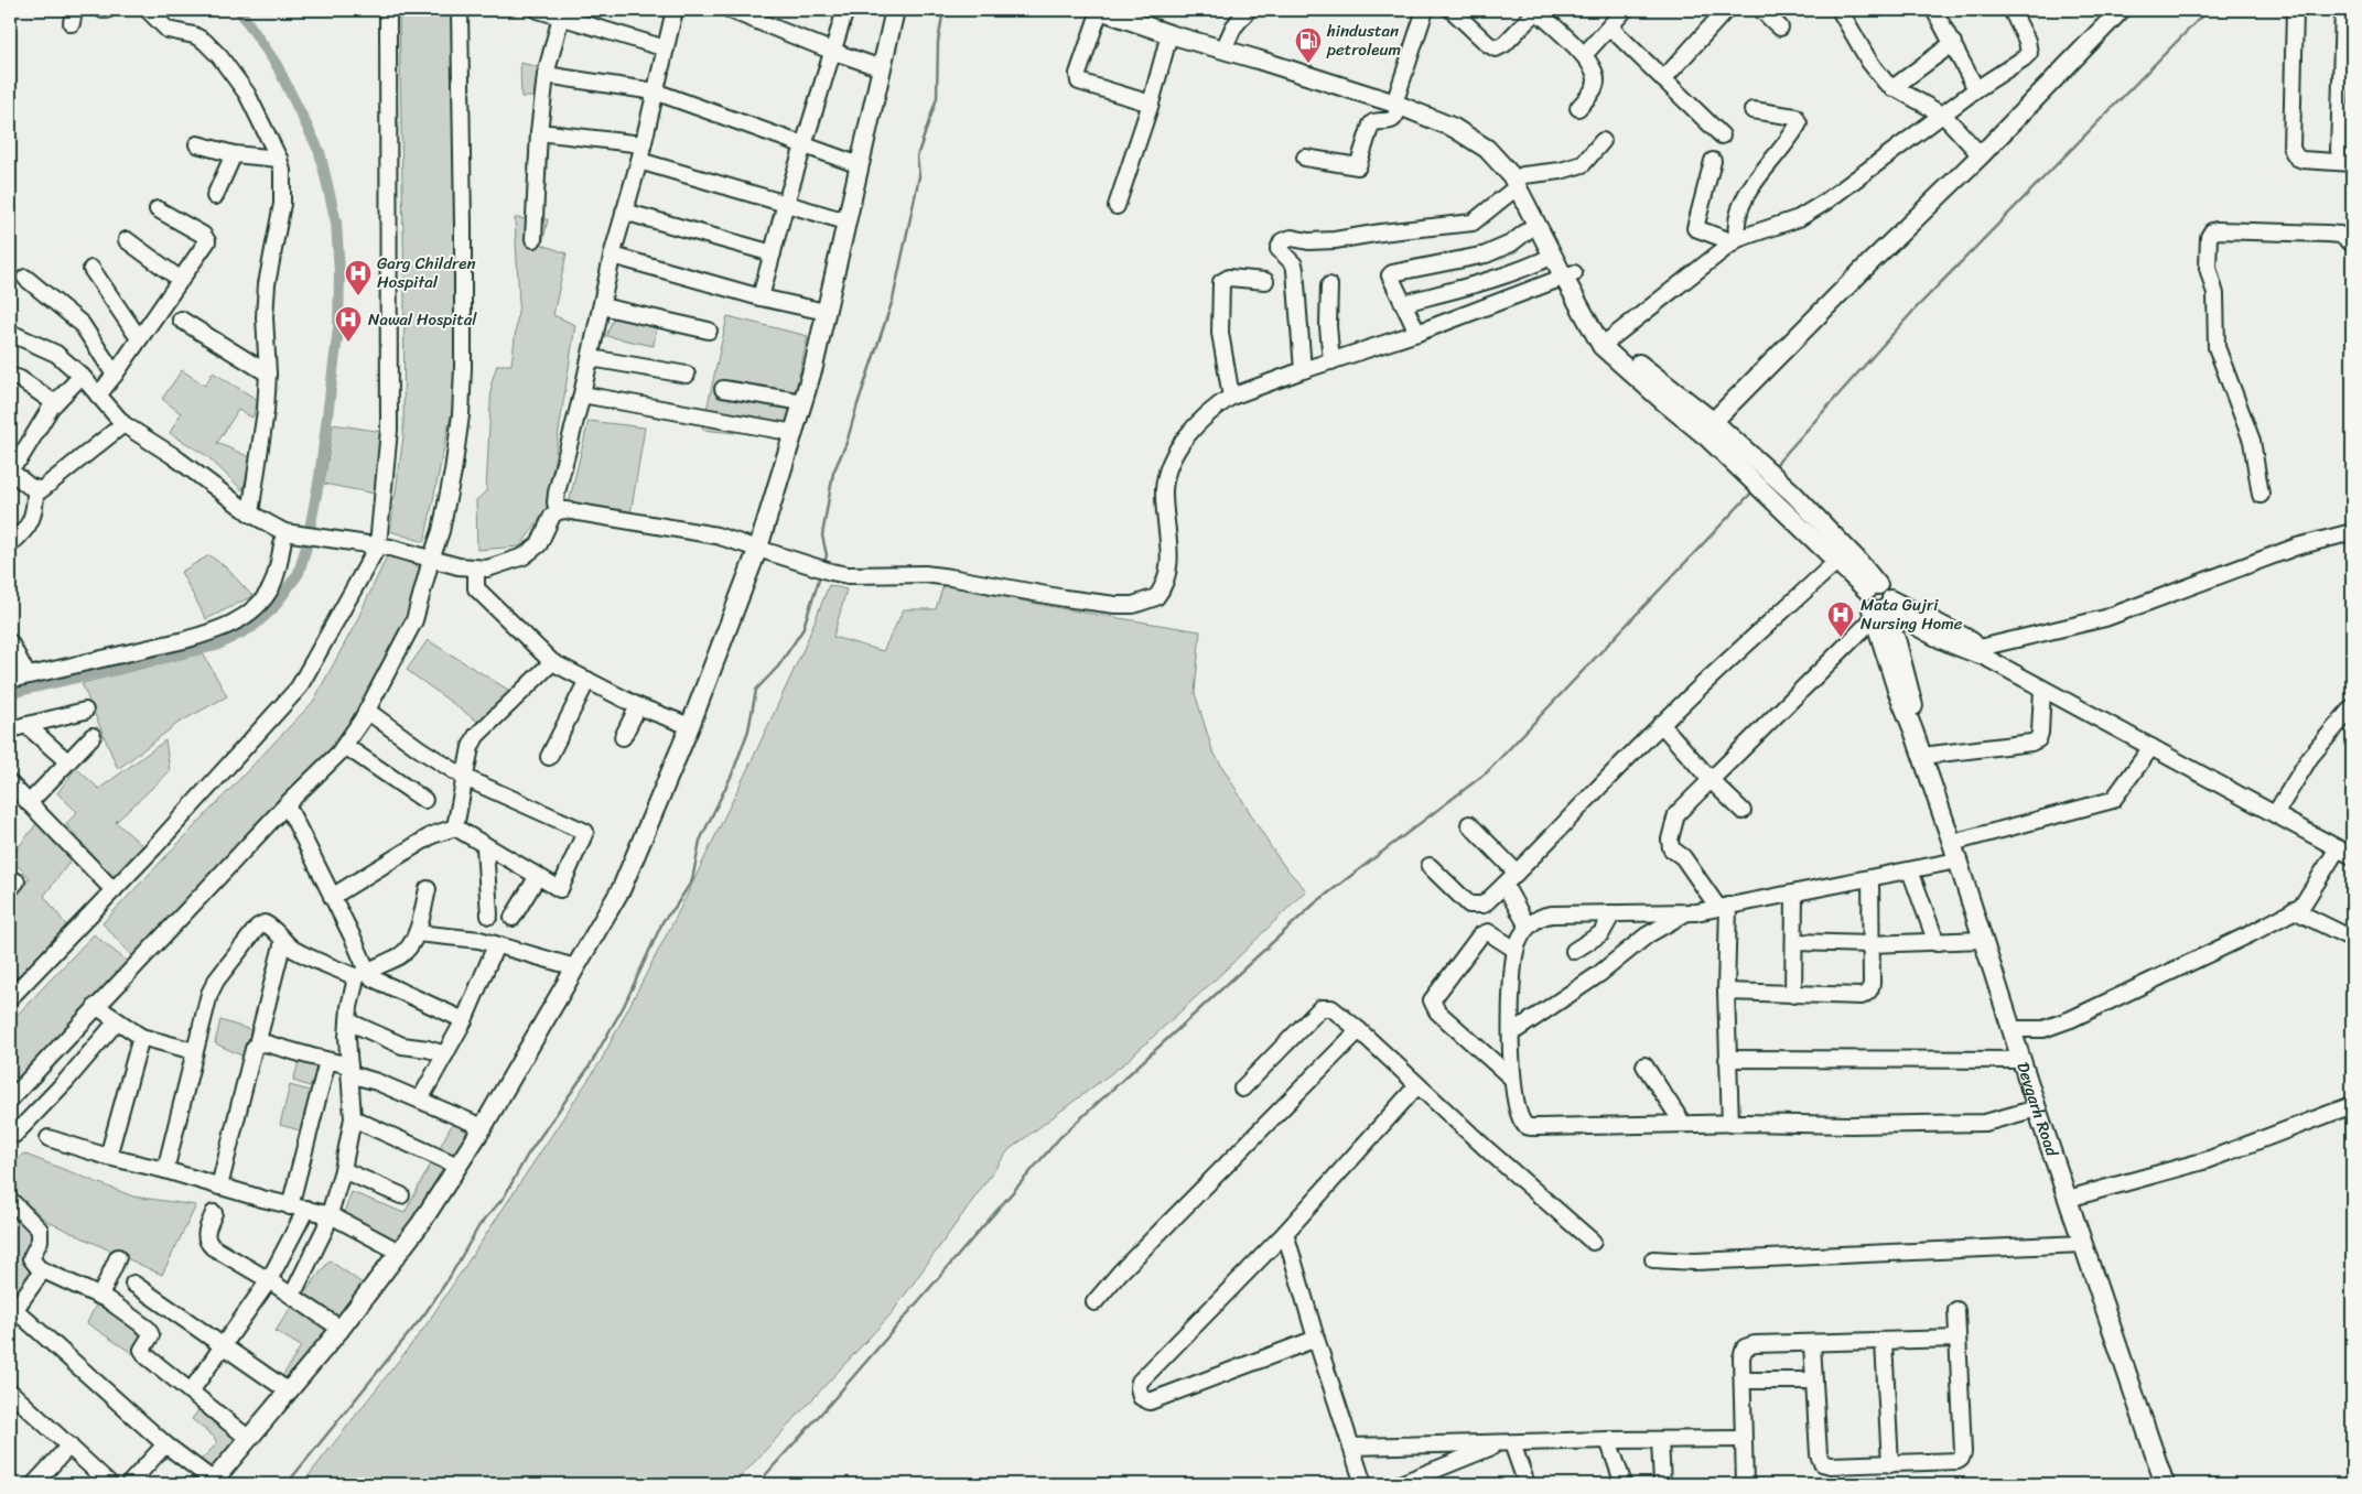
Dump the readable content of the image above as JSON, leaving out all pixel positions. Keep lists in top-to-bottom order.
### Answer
{
  "streets": {
    "main road": ["Devgarh Road"]
  },
  "places": {
    "fuel station": ["hindustan petroleum"],
    "hospital": ["Garg Children Hospital", "Nawal Hospital", "Mata Gujri Nursing Home"]
  }
}
